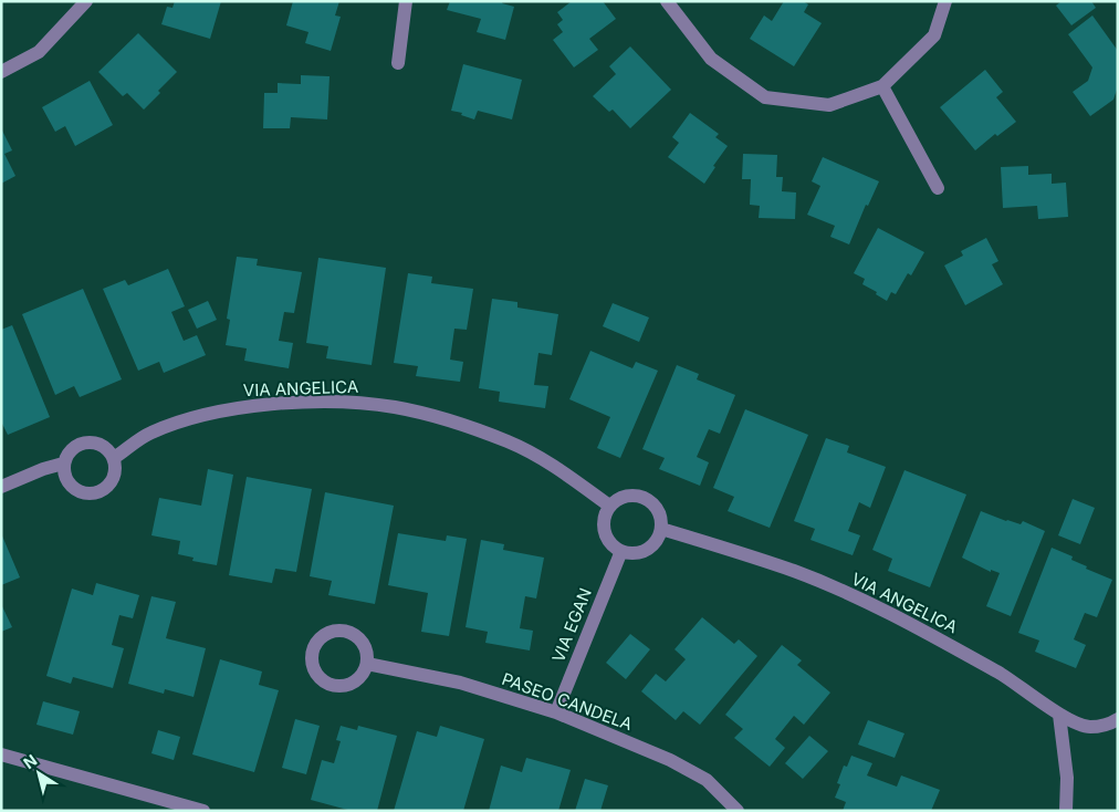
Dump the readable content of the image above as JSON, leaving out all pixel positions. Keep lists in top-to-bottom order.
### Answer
{
  "streets": {
    "street": ["VIA ANGELICA", "VIA EGAN", "PASEO CANDELA"]
  },
  "crossings": [
    ["VIA ANGELICA", "VIA EGAN"],
    ["VIA EGAN", "PASEO CANDELA"]
  ],
  "north": "top left"
}
